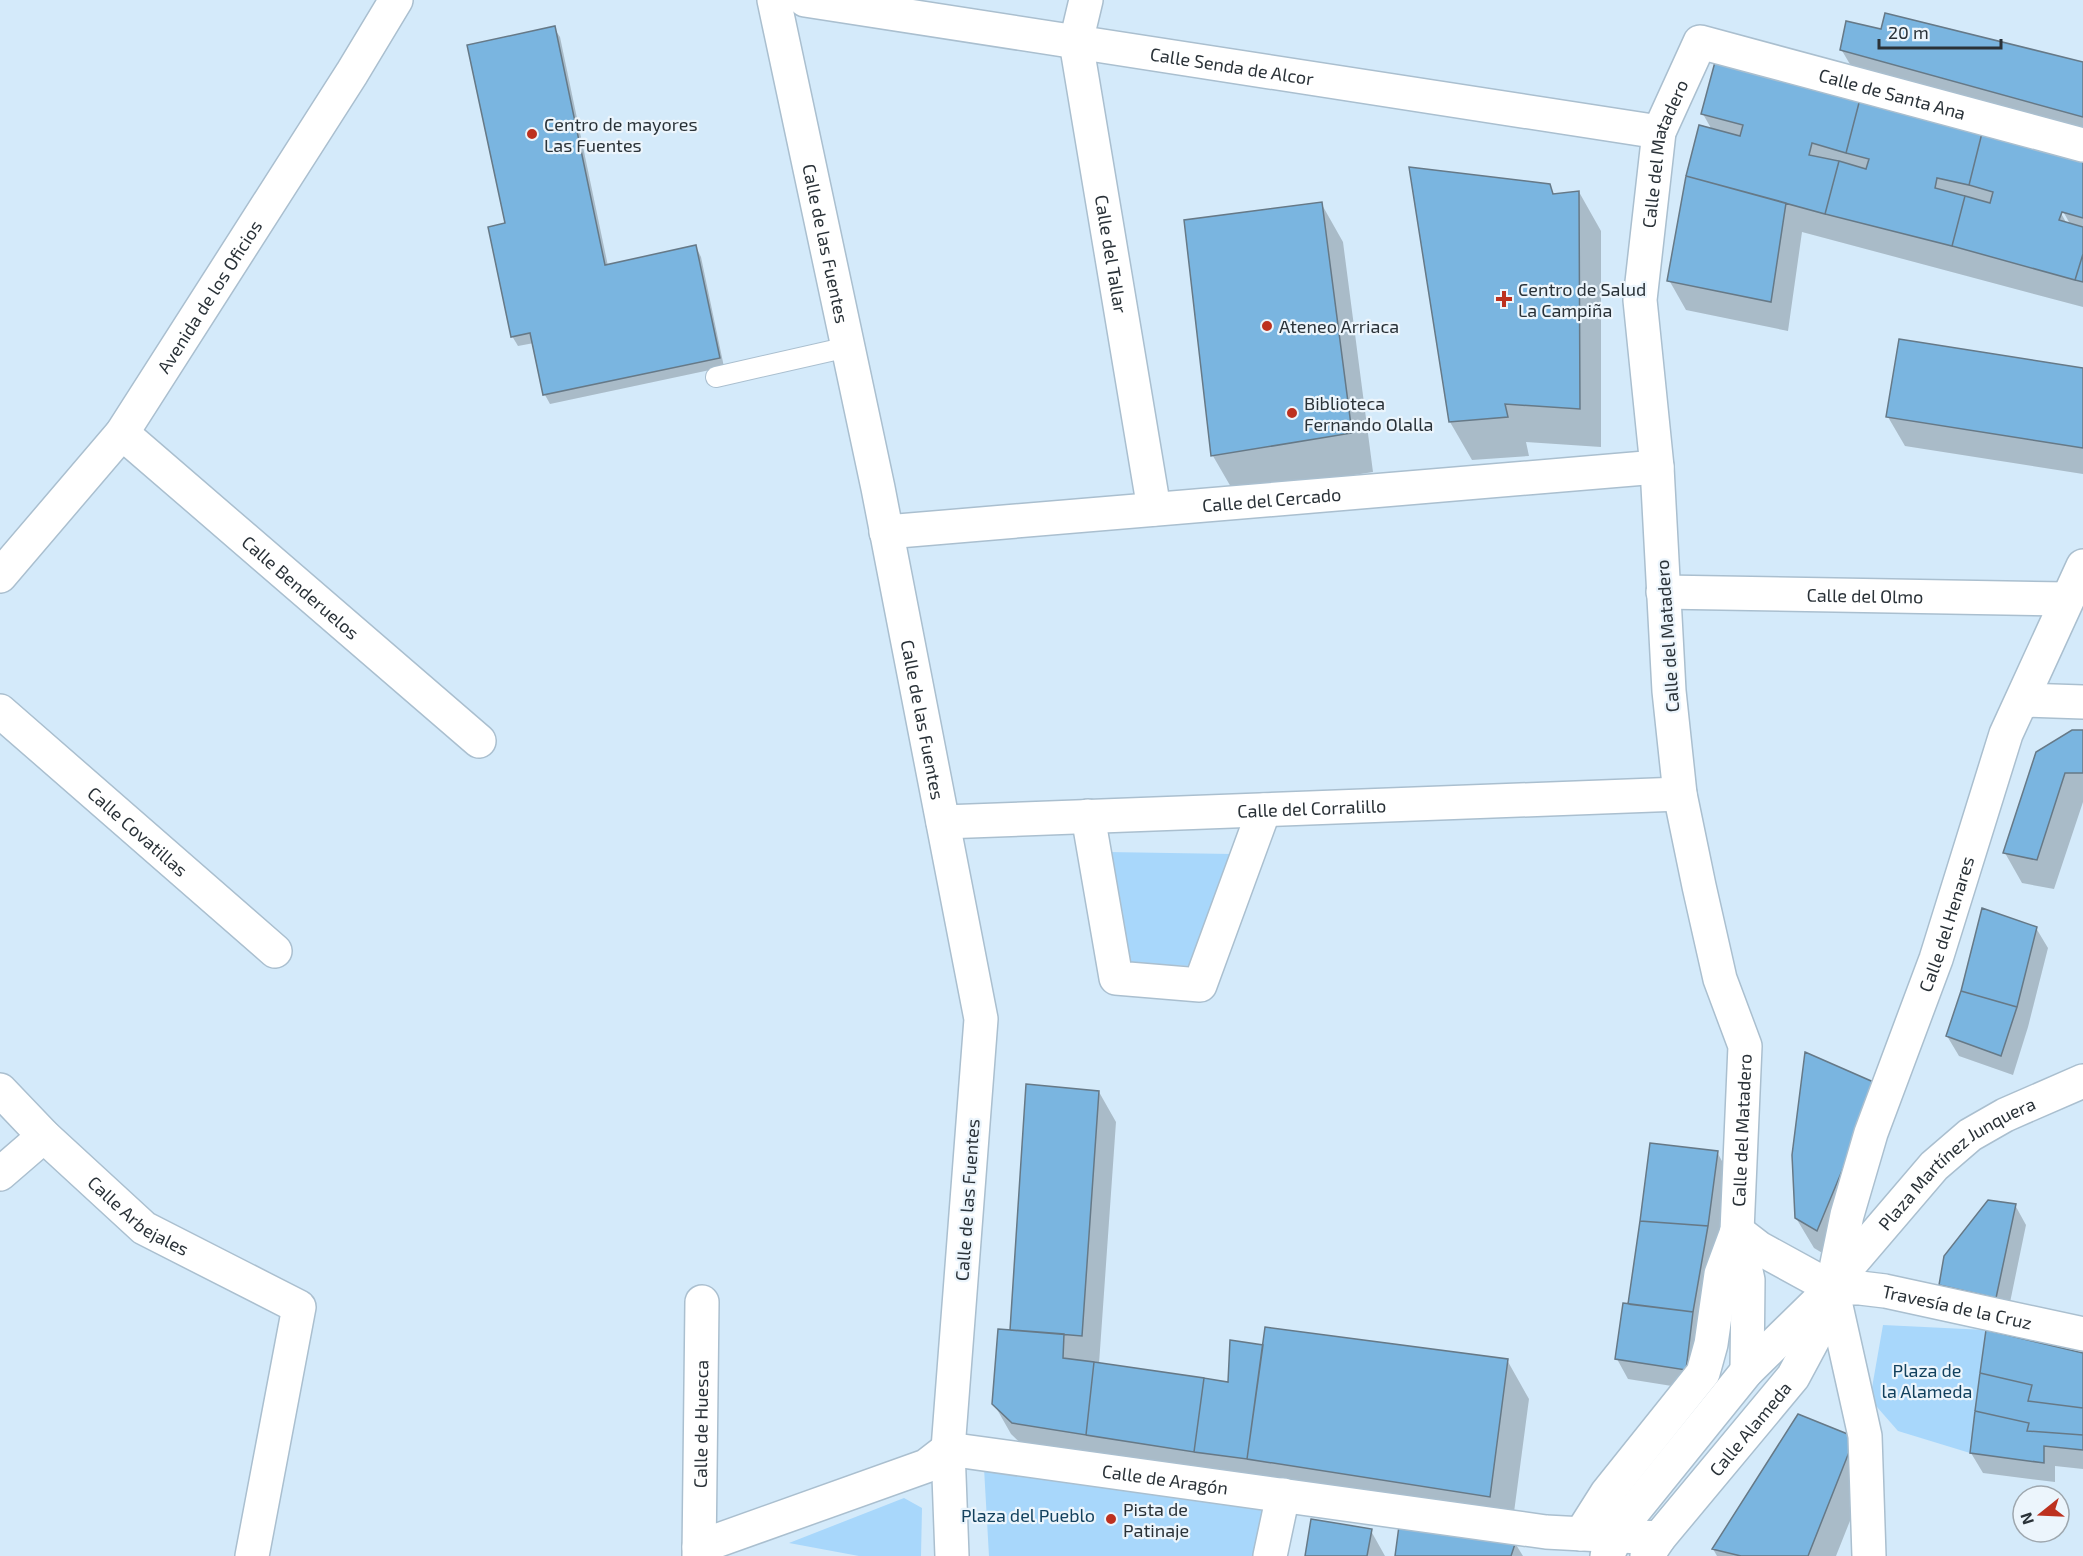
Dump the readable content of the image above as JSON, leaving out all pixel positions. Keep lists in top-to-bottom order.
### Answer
{
  "streets": {
    "street": [
      "Calle Senda de Alcor",
      "Calle de Santa Ana",
      "Calle del Matadero",
      "Calle de las Fuentes",
      "Calle del Tallar",
      "Avenida de los Oficios",
      "Calle del Cercado",
      "Calle Benderuelos",
      "Calle del Olmo",
      "Calle del Corralillo",
      "Calle Covatillas",
      "Calle del Henares",
      "Plaza Martínez Junquera",
      "Calle Arbejales",
      "Travesía de la Cruz",
      "Calle de Huesca",
      "Calle Alameda",
      "Calle de Aragón"
    ]
  },
  "crossings": [
    ["Calle Senda de Alcor", "Calle del Matadero"],
    ["Calle Senda de Alcor", "Calle del Tallar"],
    ["Calle de Santa Ana", "Calle del Matadero"],
    ["Calle del Matadero", "Calle del Cercado"],
    ["Calle del Matadero", "Calle del Olmo"],
    ["Calle del Matadero", "Calle del Corralillo"],
    ["Calle del Matadero", "Calle del Henares"],
    ["Calle del Matadero", "Plaza Martínez Junquera"],
    ["Calle del Matadero", "Travesía de la Cruz"],
    ["Calle del Matadero", "Calle Alameda"],
    ["Calle del Matadero", "Calle de Aragón"],
    ["Calle de las Fuentes", "Calle del Cercado"],
    ["Calle de las Fuentes", "Calle del Corralillo"],
    ["Calle de las Fuentes", "Calle de Aragón"],
    ["Calle del Tallar", "Calle del Cercado"],
    ["Avenida de los Oficios", "Calle Benderuelos"],
    ["Calle del Olmo", "Calle del Henares"],
    ["Calle del Henares", "Plaza Martínez Junquera"],
    ["Calle del Henares", "Travesía de la Cruz"],
    ["Calle del Henares", "Calle Alameda"],
    ["Plaza Martínez Junquera", "Travesía de la Cruz"],
    ["Plaza Martínez Junquera", "Calle Alameda"],
    ["Travesía de la Cruz", "Calle Alameda"],
    ["Calle Alameda", "Calle de Aragón"]
  ],
  "parks": ["Plaza de la Alameda", "Plaza del Pueblo"],
  "places": {
    "other": [
      "Centro de mayores Las Fuentes",
      "Ateneo Arriaca",
      "Biblioteca Fernando Olalla",
      "Pista de Patinaje"
    ],
    "health": ["Centro de Salud La Campiña"]
  },
  "scale_bar": "20 m",
  "north": "left"
}
